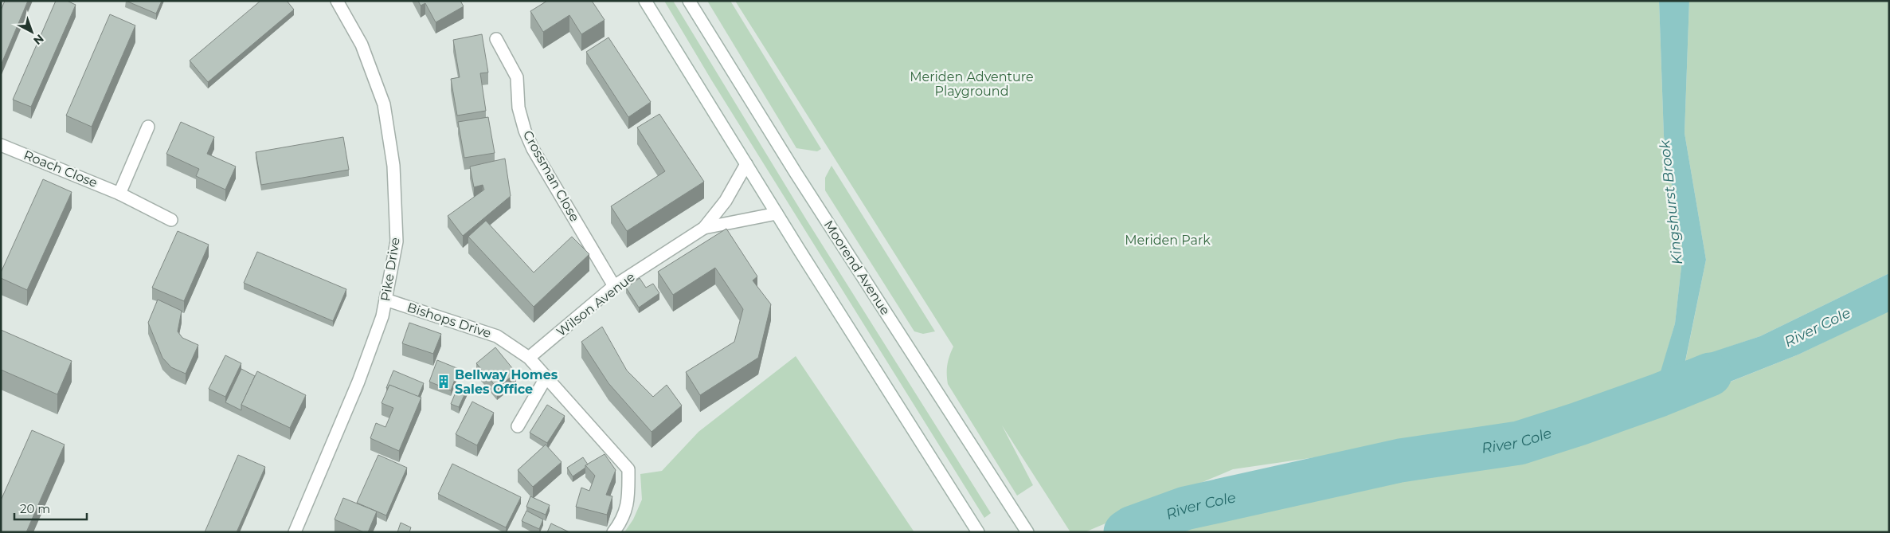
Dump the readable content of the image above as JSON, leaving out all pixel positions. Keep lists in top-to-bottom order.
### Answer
{
  "streets": {
    "street": [
      "Roach Close",
      "Crossman Close",
      "Moorend Avenue",
      "Pike Drive",
      "Wilson Avenue",
      "Bishops Drive"
    ]
  },
  "crossings": [
    ["Crossman Close", "Wilson Avenue"],
    ["Pike Drive", "Bishops Drive"],
    ["Wilson Avenue", "Bishops Drive"]
  ],
  "water": ["Kingshurst Brook", "River Cole"],
  "parks": ["Meriden Adventure Playground", "Meriden Park"],
  "places": {
    "building": ["Bellway Homes Sales Office"]
  },
  "scale_bar": "20 m",
  "north": "bottom right"
}
